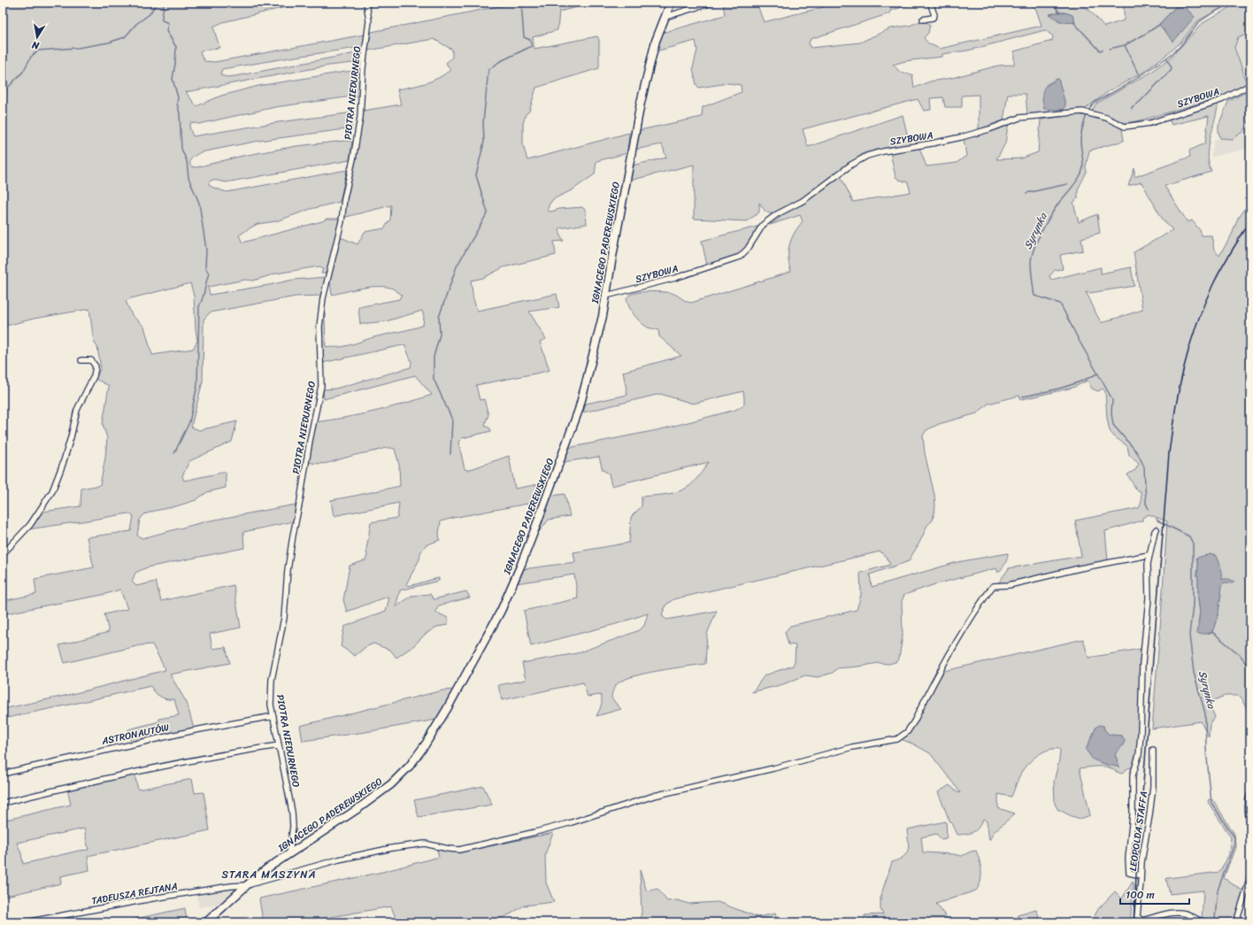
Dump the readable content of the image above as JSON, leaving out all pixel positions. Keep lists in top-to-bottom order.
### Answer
{
  "streets": {
    "street": [
      "PIOTRA NIEDURNEGO",
      "SZYBOWA",
      "IGNACEGO PADEREWSKIEGO",
      "ASTRONAUTÓW",
      "LEOPOLDA STAFFA",
      "TADEUSZA REJTANA"
    ]
  },
  "crossings": [
    ["PIOTRA NIEDURNEGO", "IGNACEGO PADEREWSKIEGO"],
    ["PIOTRA NIEDURNEGO", "ASTRONAUTÓW"],
    ["SZYBOWA", "IGNACEGO PADEREWSKIEGO"],
    ["IGNACEGO PADEREWSKIEGO", "TADEUSZA REJTANA"]
  ],
  "districts": ["STARA MASZYNA"],
  "water": ["Syrynka"],
  "scale_bar": "100 m",
  "north": "bottom"
}
